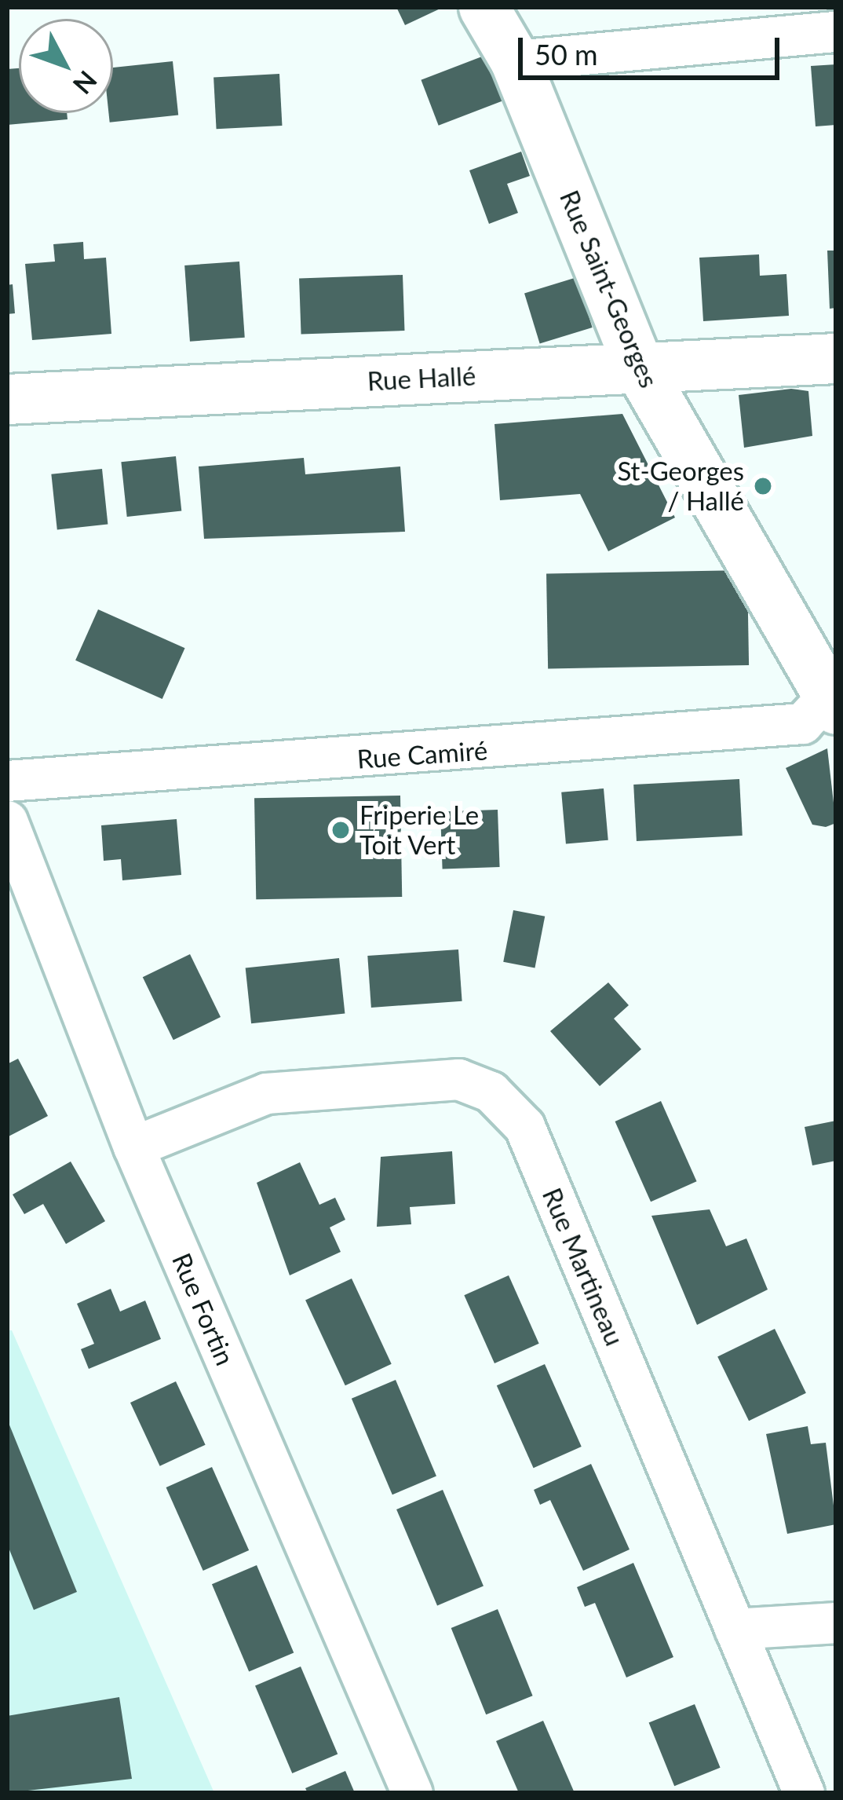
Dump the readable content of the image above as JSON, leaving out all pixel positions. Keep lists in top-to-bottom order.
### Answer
{
  "streets": {
    "street": [
      "Rue Saint-Georges",
      "Rue Hallé",
      "Rue Camiré",
      "Rue Martineau",
      "Rue Fortin"
    ]
  },
  "crossings": [
    ["Rue Saint-Georges", "Rue Hallé"],
    ["Rue Saint-Georges", "Rue Camiré"],
    ["Rue Martineau", "Rue Fortin"]
  ],
  "places": ["St-Georges / Hallé", "Friperie Le Toit Vert"],
  "scale_bar": "50 m",
  "north": "bottom right"
}
